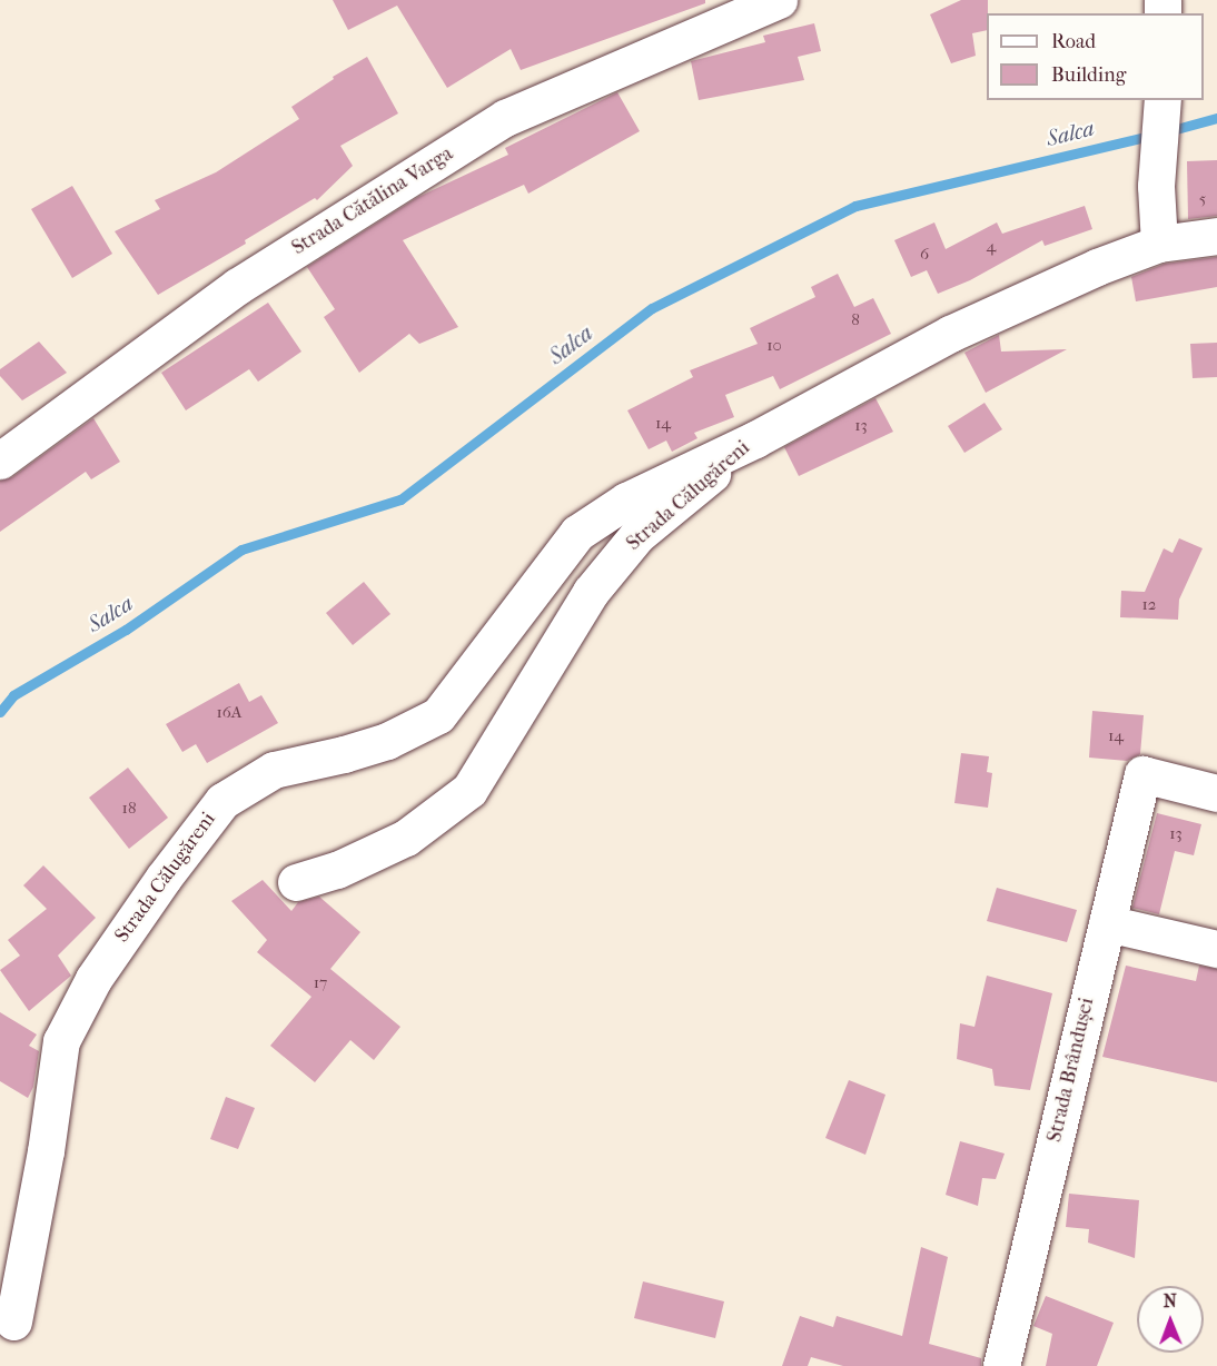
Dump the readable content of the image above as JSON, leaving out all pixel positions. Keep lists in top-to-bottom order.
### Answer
{
  "streets": {
    "street": ["Strada Cătălina Varga", "Strada Călugăreni", "Strada Brândușei"]
  },
  "water": ["Salca"],
  "house_numbers": [
    "5",
    "4",
    "6",
    "8",
    "10",
    "14",
    "13",
    "12",
    "16A",
    "14",
    "18",
    "13",
    "17"
  ],
  "legend": ["Road", "Building"],
  "north": "top"
}
